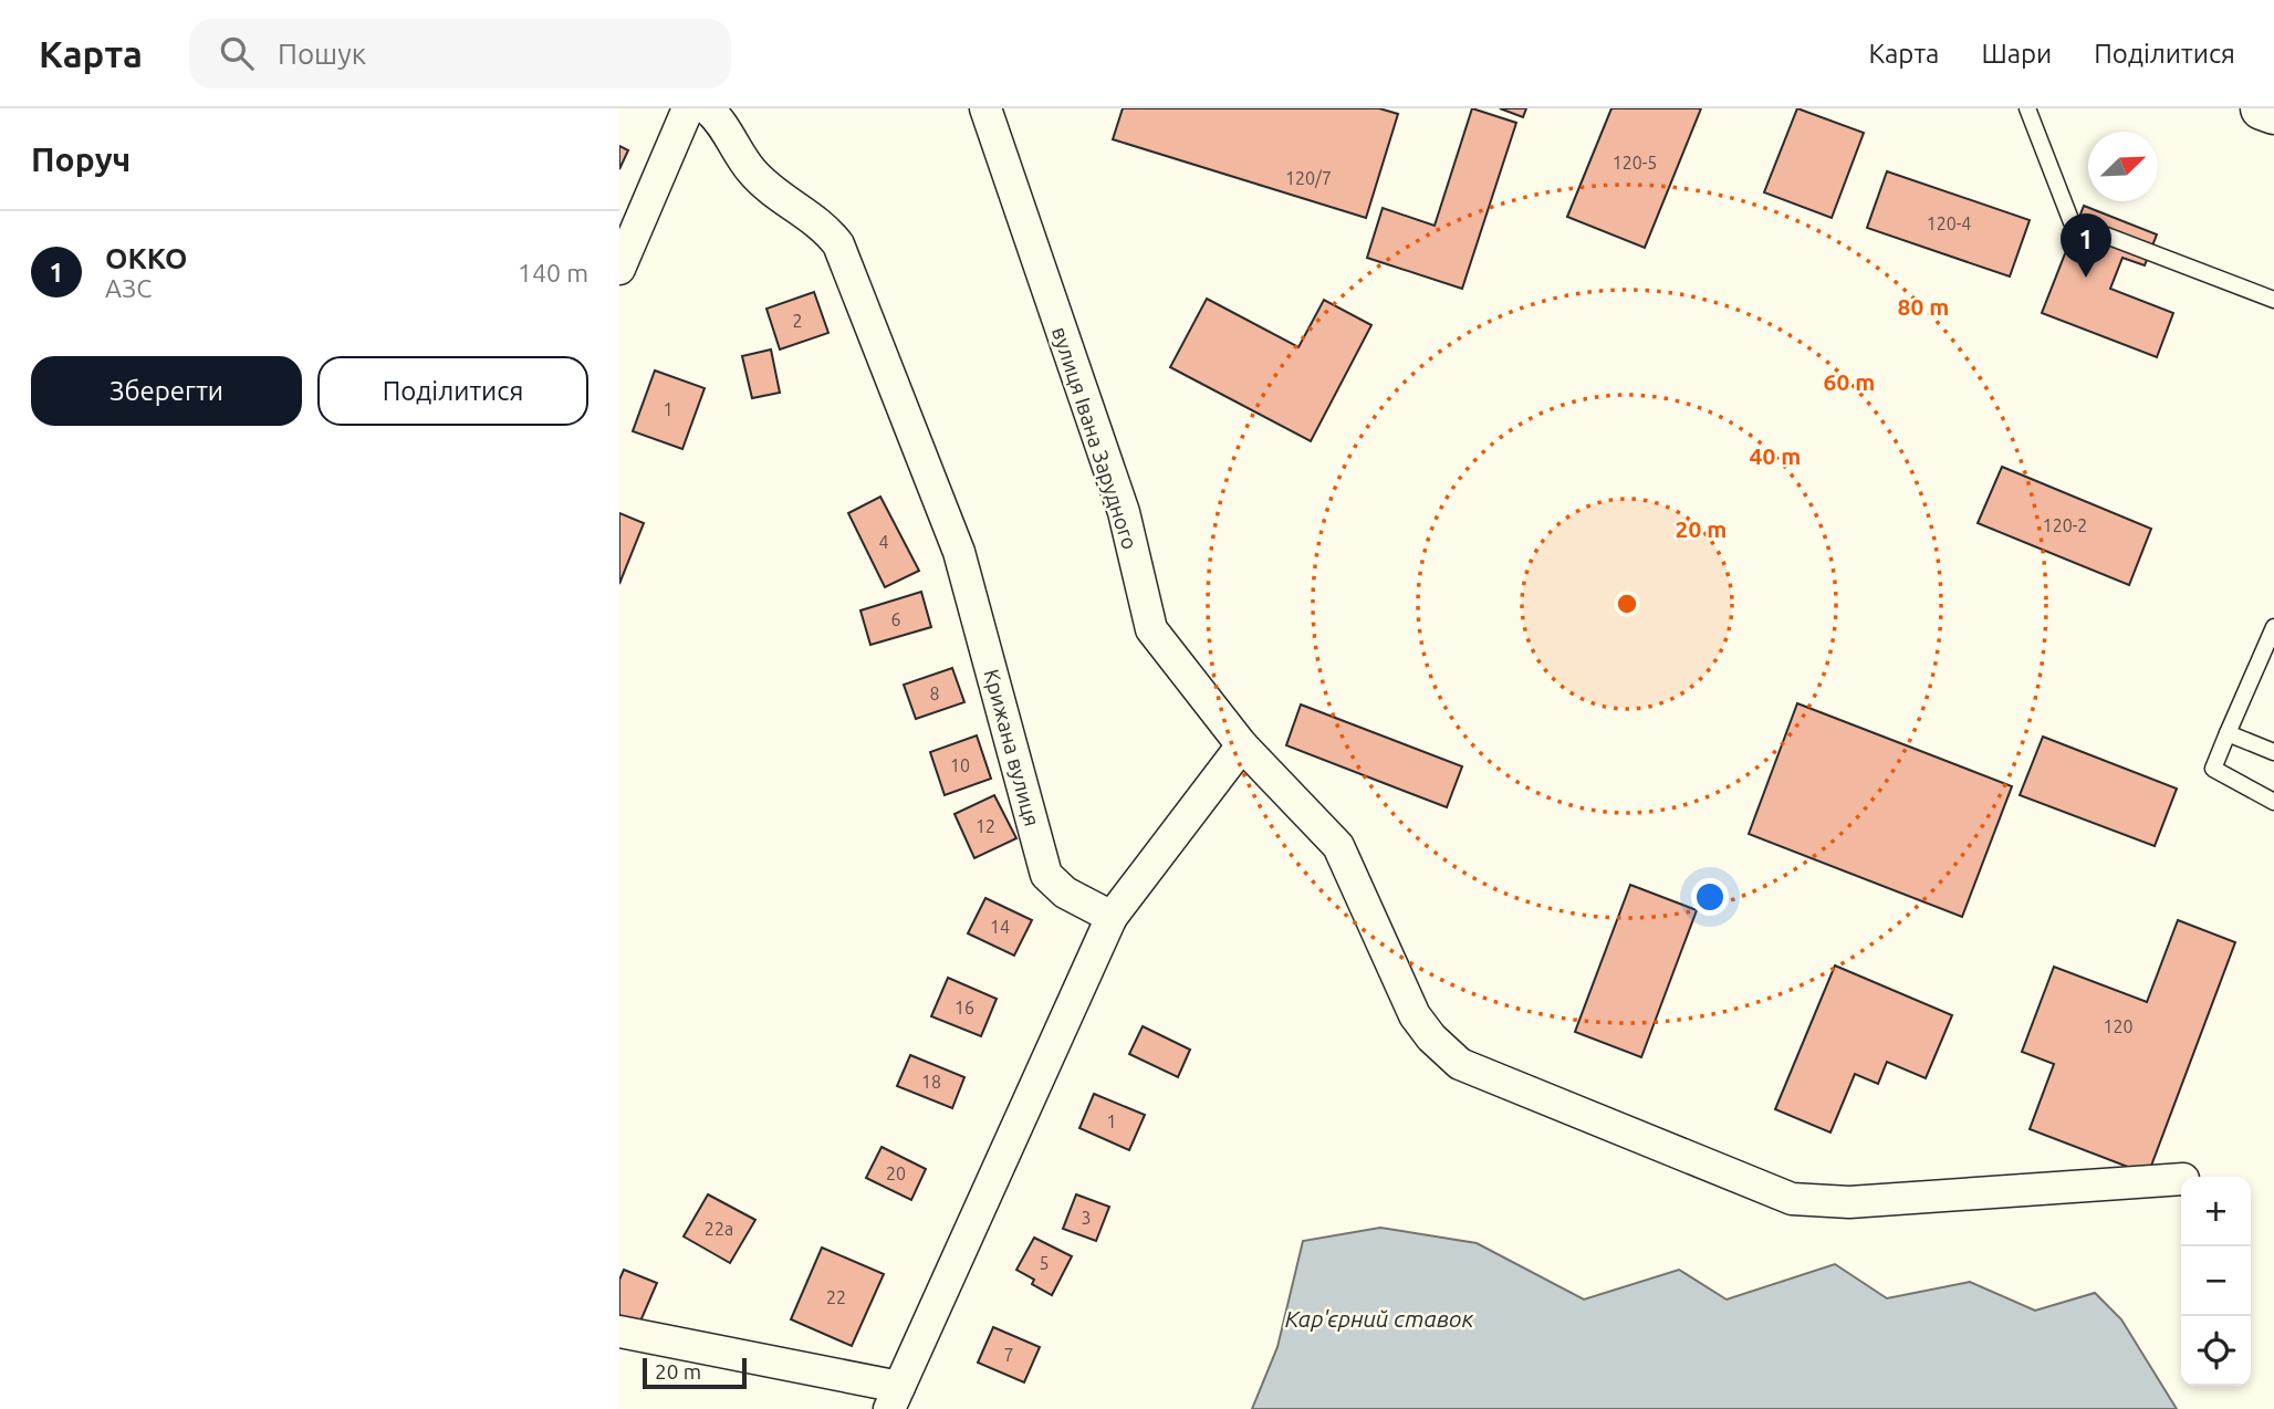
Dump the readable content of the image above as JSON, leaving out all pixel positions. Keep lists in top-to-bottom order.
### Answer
{
  "streets": {
    "street": ["вулиця Івана Зарудного", "Крижана вулиця"]
  },
  "water": ["Кар'єрний ставок"],
  "house_numbers": [
    "120-5",
    "120/7",
    "120-4",
    "2",
    "1",
    "120-2",
    "4",
    "6",
    "8",
    "10",
    "12",
    "14",
    "16",
    "120",
    "18",
    "1",
    "20",
    "3",
    "22а",
    "5",
    "22",
    "7"
  ],
  "scale_bar": "20 m",
  "north": "top right",
  "page": {
    "header": "Карта",
    "search": "Пошук",
    "nav": ["Карта", "Шари", "Поділитися"],
    "heading": "Поруч",
    "list": [
      {
        "mark": "1",
        "name": "ОККО",
        "note": "АЗС",
        "value": "140 m"
      }
    ],
    "pins": "1",
    "buttons": ["Зберегти", "Поділитися"],
    "map_buttons": ["+", "−"],
    "scale": "20 m"
  },
  "rings": [
    "80 m",
    "60 m",
    "40 m",
    "20 m"
  ]
}
